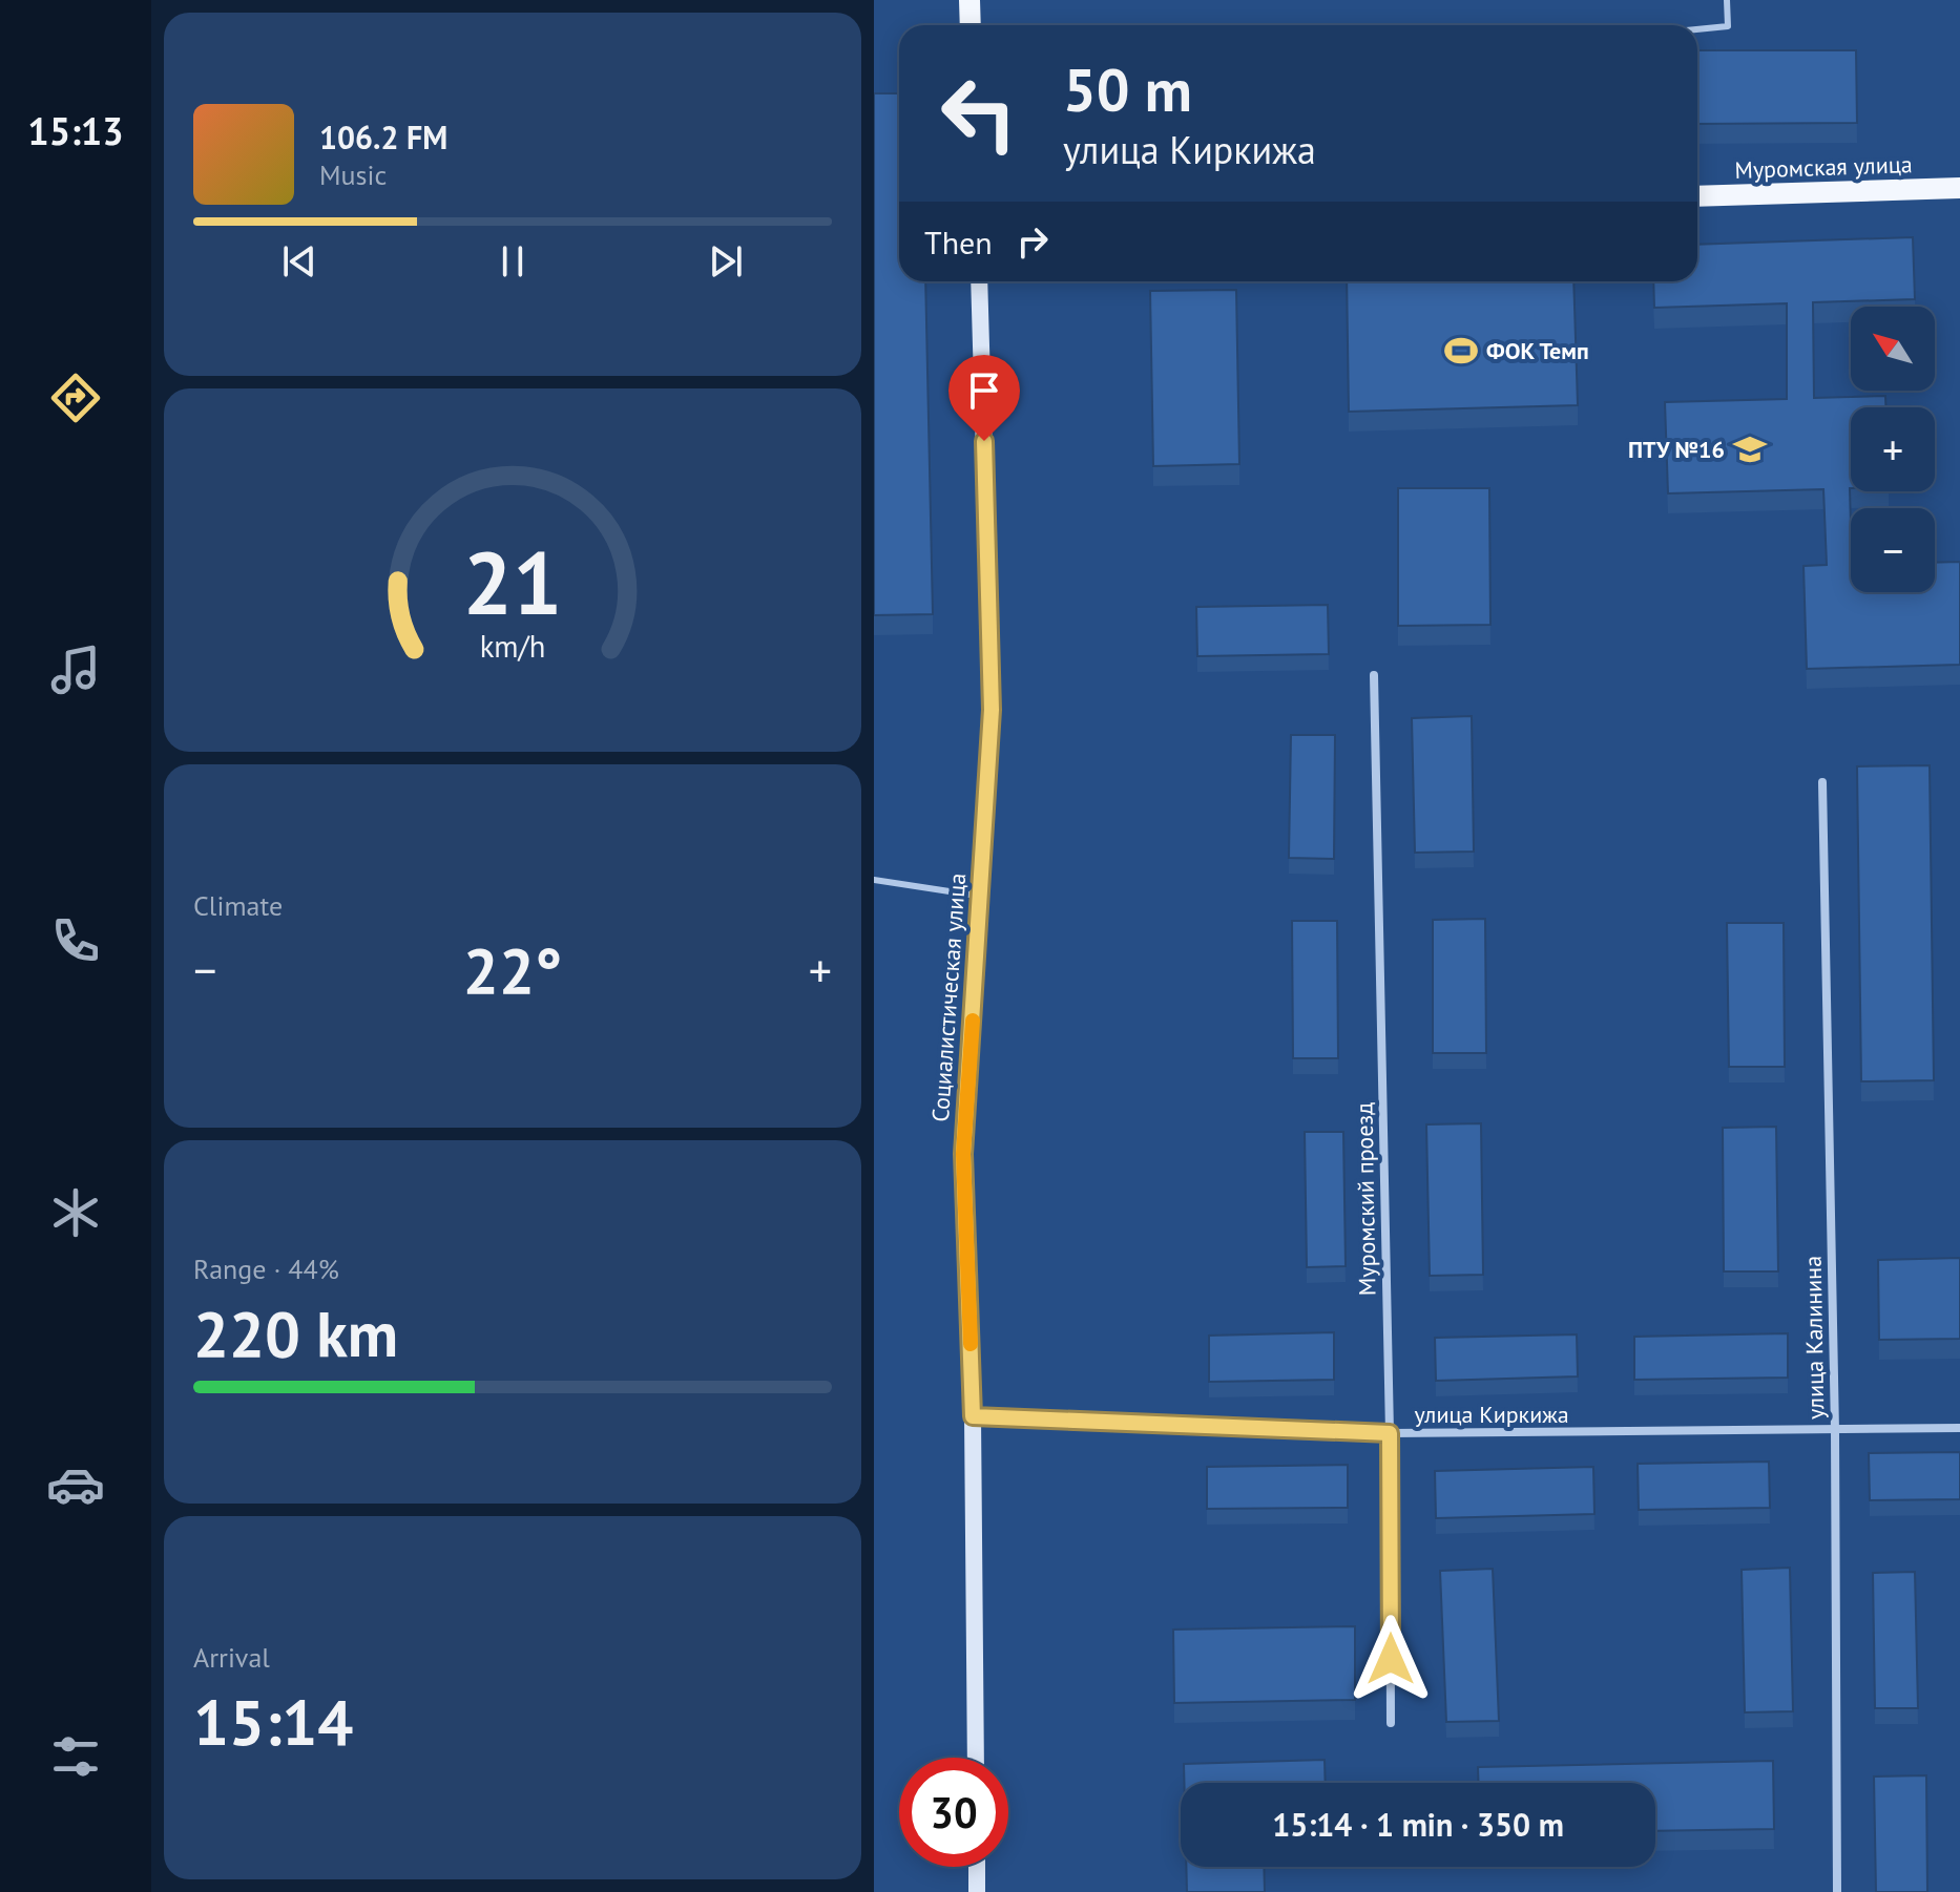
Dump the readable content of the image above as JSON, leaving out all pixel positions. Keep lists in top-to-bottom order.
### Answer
{
  "streets": {
    "main road": ["Муромская улица", "Социалистическая улица"],
    "street": ["Муромский проезд", "улица Калинина", "улица Киркижа"]
  },
  "crossings": [
    ["Социалистическая улица", "улица Киркижа"],
    ["Муромский проезд", "улица Киркижа"],
    ["улица Калинина", "улица Киркижа"]
  ],
  "places": {
    "sports": ["ФОК Темп"],
    "school or university": ["ПТУ №16"]
  },
  "north": "top left",
  "page": {
    "tabs": "15:13",
    "turn": ["50 m", "улица Киркижа"],
    "song": ["106.2 FM", "Music"],
    "then": "Then",
    "map_buttons": ["+", "−"],
    "tile": [
      "Climate",
      ["Range · 44%", "220 km"],
      ["Arrival", "15:14"]
    ],
    "heat": ["−", "22°", "+"],
    "limit": "30",
    "trip": "15:14 · 1 min · 350 m",
    "gauge": ["21", "km/h"]
  }
}
